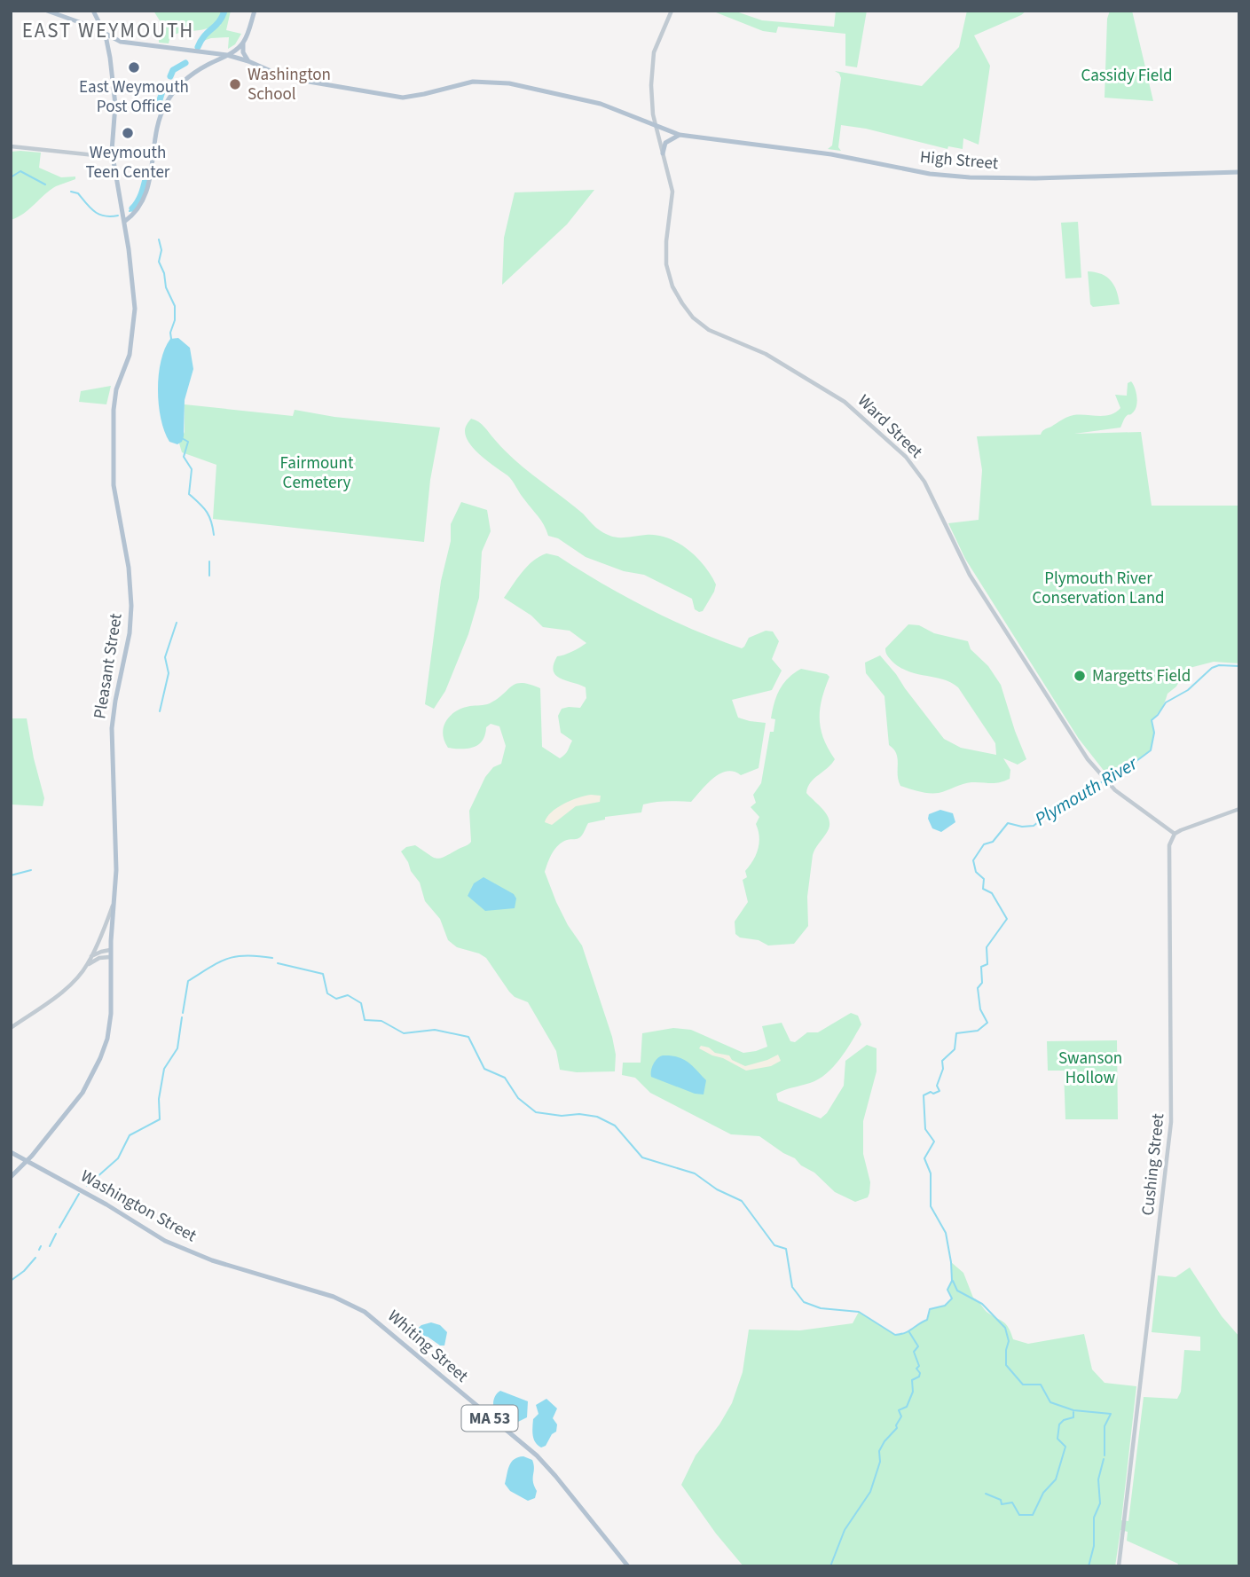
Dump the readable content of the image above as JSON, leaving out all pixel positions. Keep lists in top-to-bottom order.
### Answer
{
  "streets": {
    "main road": [
      "High Street",
      "Pleasant Street",
      "Washington Street",
      "Whiting Street",
      "MA 53"
    ],
    "street": ["Ward Street", "Cushing Street"]
  },
  "crossings": [
    ["High Street", "Ward Street"],
    ["High Street", "Pleasant Street"],
    ["Ward Street", "Cushing Street"],
    ["Pleasant Street", "Washington Street"],
    ["Washington Street", "Whiting Street"]
  ],
  "districts": ["EAST WEYMOUTH"],
  "water": ["Plymouth River"],
  "parks": [
    "Cassidy Field",
    "Fairmount Cemetery",
    "Plymouth River Conservation Land",
    "Swanson Hollow"
  ],
  "places": [
    "East Weymouth Post Office",
    "Washington School",
    "Weymouth Teen Center",
    "Margetts Field"
  ]
}
